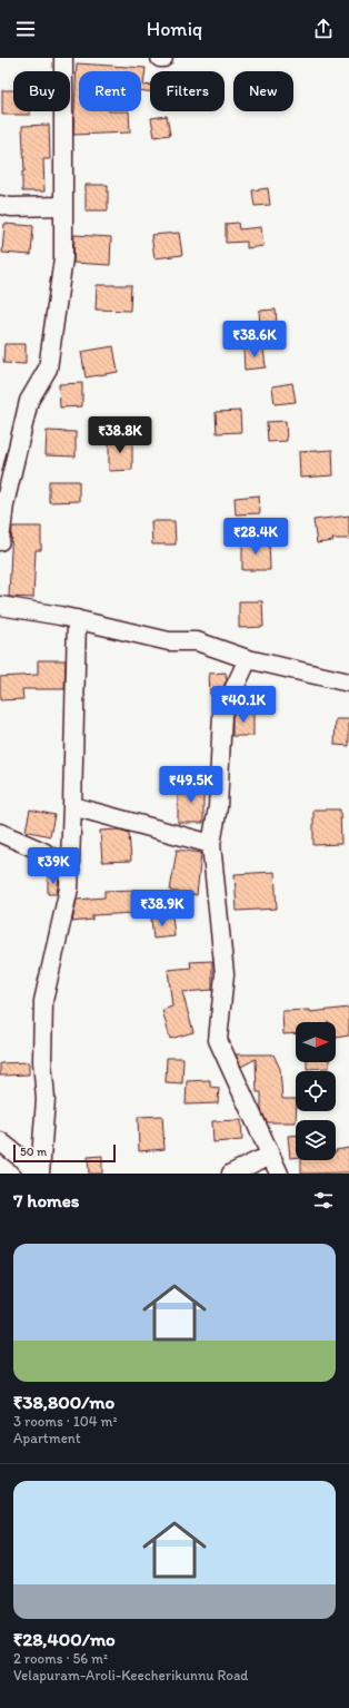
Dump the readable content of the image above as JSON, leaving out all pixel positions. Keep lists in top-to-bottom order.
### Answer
{
  "scale_bar": "50 m",
  "north": "right",
  "page": {
    "header": "Homiq",
    "chip": [
      "Buy",
      "Rent",
      "Filters",
      "New"
    ],
    "price": [
      "₹38.6K",
      "₹38.8K",
      "₹28.4K",
      "₹40.1K",
      "₹49.5K",
      "₹39K",
      "₹38.9K"
    ],
    "scale": "50 m",
    "heading": "7 homes",
    "list": [
      {
        "name": "₹38,800/mo",
        "note": "3 rooms · 104 m² · Apartment"
      },
      {
        "name": "₹28,400/mo",
        "note": "2 rooms · 56 m² · Velapuram-Aroli-Keecherikunnu Road"
      }
    ]
  }
}
